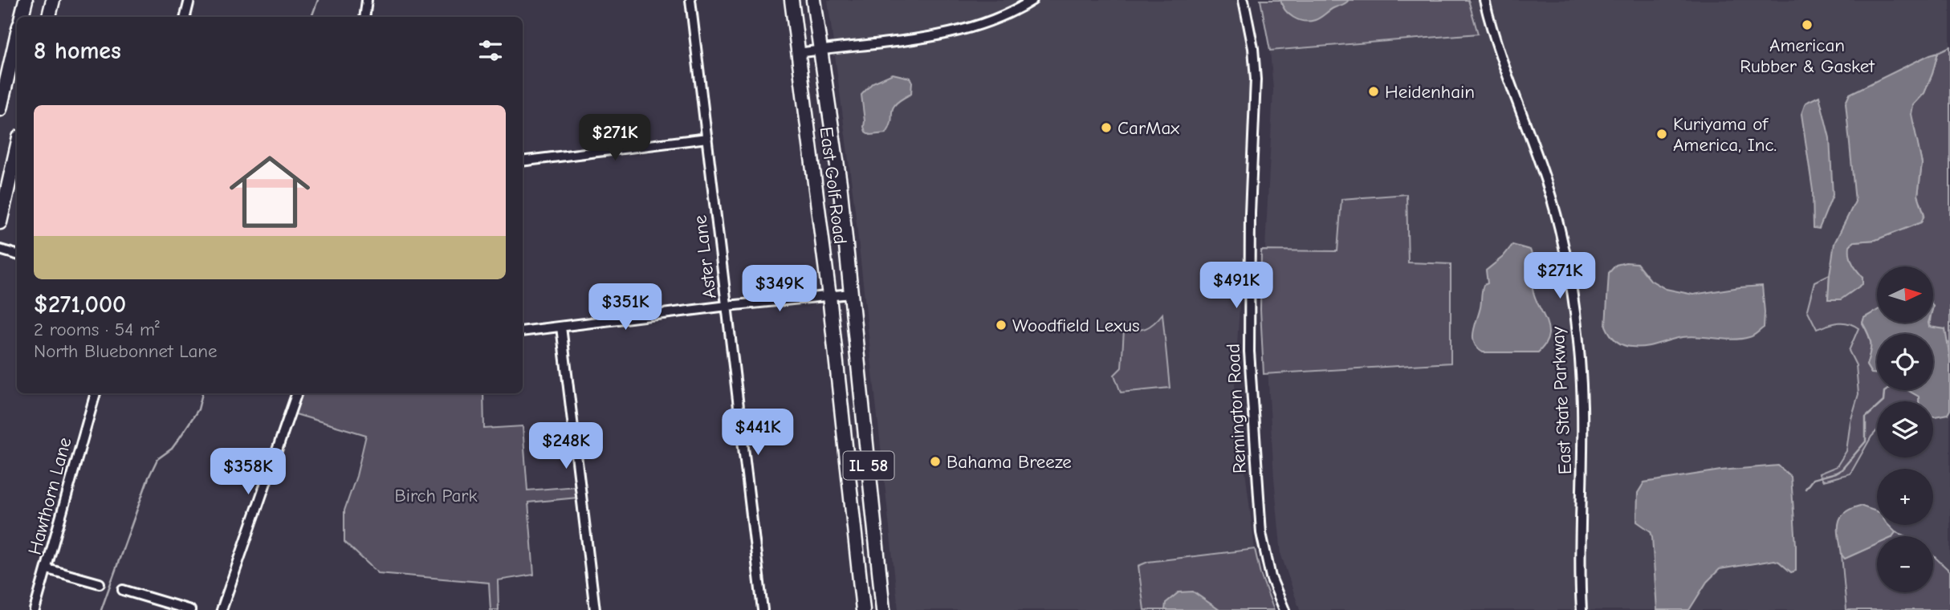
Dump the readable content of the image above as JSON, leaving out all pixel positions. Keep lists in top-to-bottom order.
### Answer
{
  "streets": {
    "main road": ["East Golf Road", "IL 58"],
    "street": [
      "Aster Lane",
      "East State Parkway",
      "Remington Road",
      "Hawthorn Lane"
    ]
  },
  "parks": ["Birch Park"],
  "places": [
    "American Rubber & Gasket",
    "Heidenhain",
    "CarMax",
    "Kuriyama of America, Inc.",
    "Woodfield Lexus",
    "Bahama Breeze"
  ],
  "north": "right",
  "page": {
    "heading": "8 homes",
    "list": [
      {
        "name": "$271,000",
        "note": "2 rooms · 54 m² · North Bluebonnet Lane"
      }
    ],
    "price": [
      "$271K",
      "$271K",
      "$491K",
      "$349K",
      "$351K",
      "$441K",
      "$248K",
      "$358K"
    ],
    "map_buttons": ["+", "−"]
  }
}
